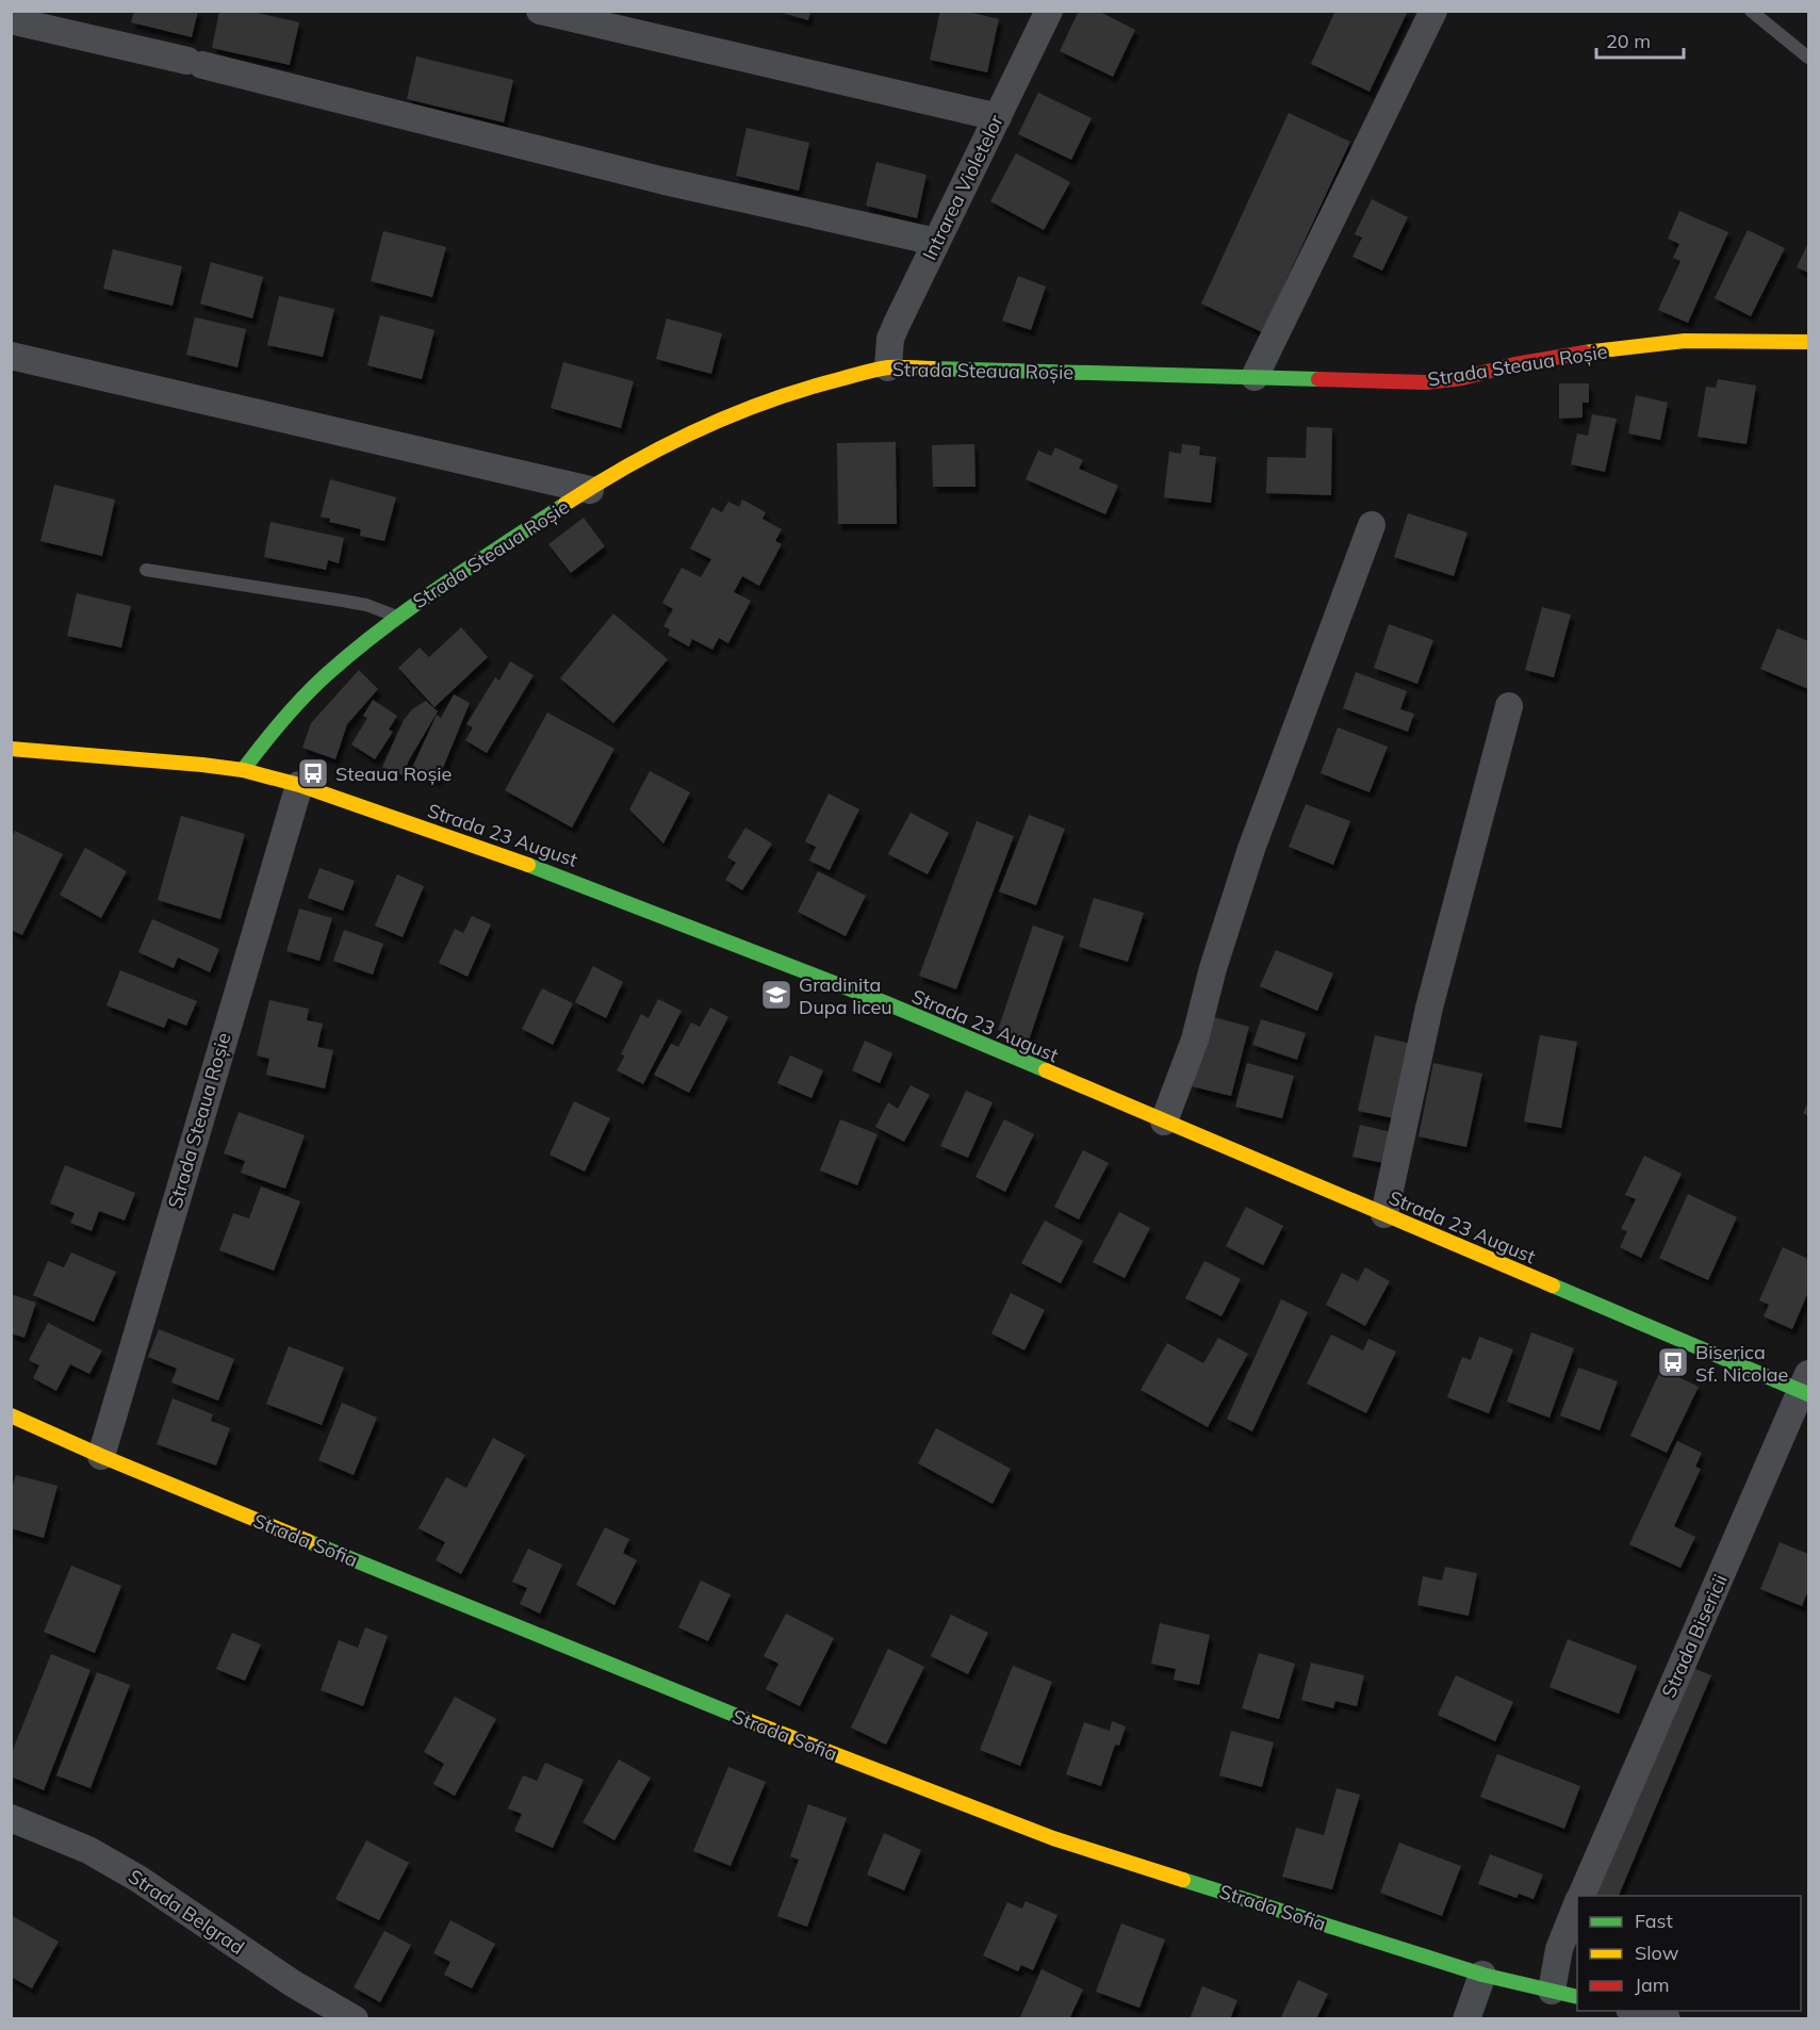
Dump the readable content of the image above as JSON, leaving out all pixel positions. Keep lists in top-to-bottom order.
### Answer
{
  "streets": {
    "street": [
      "Intrarea Violetelor",
      "Strada Steaua Roșie",
      "Strada 23 August",
      "Strada Sofia",
      "Strada Bisericii",
      "Strada Belgrad"
    ]
  },
  "crossings": [
    ["Intrarea Violetelor", "Strada Steaua Roșie"],
    ["Strada Steaua Roșie", "Strada 23 August"],
    ["Strada Steaua Roșie", "Strada Sofia"],
    ["Strada 23 August", "Strada Bisericii"],
    ["Strada Sofia", "Strada Bisericii"]
  ],
  "places": {
    "bus stop": ["Steaua Roșie", "Biserica Sf. Nicolae"],
    "school or university": ["Gradinita Dupa liceu"]
  },
  "legend": ["Fast", "Slow", "Jam"],
  "scale_bar": "20 m"
}
